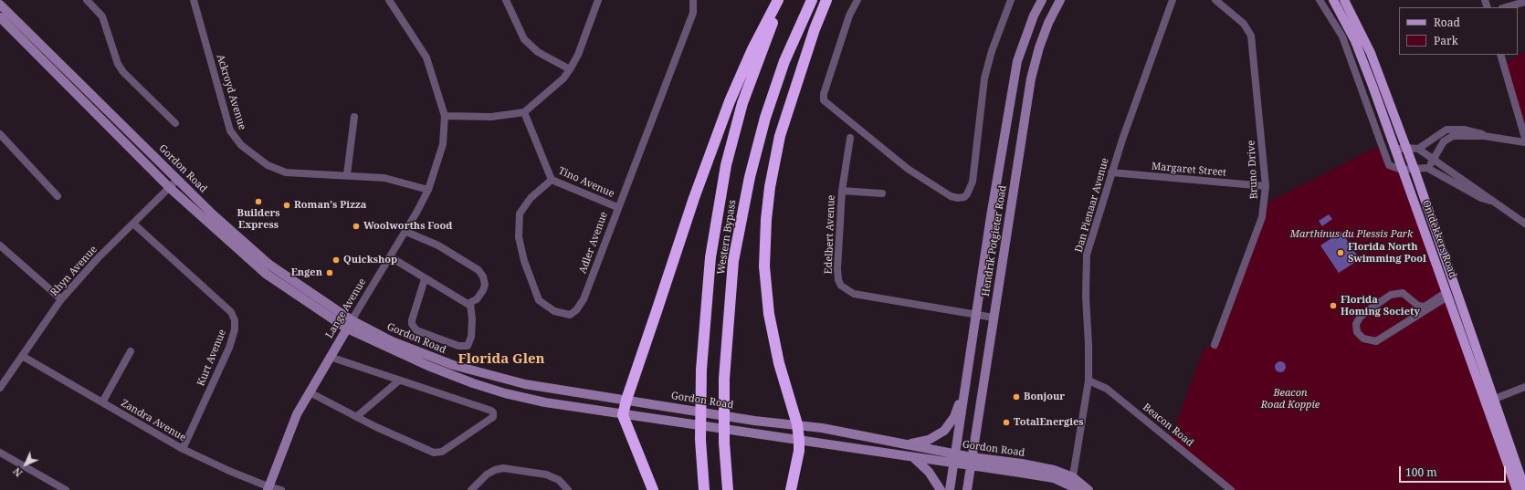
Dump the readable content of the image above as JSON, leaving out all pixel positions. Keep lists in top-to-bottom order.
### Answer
{
  "streets": {
    "highway": ["Western Bypass"],
    "main road": ["Ontdekkers Road"],
    "street": [
      "Ackroyd Avenue",
      "Gordon Road",
      "Margaret Street",
      "Bruno Drive",
      "Tino Avenue",
      "Dan Pienaar Avenue",
      "Edelbert Avenue",
      "Hendrik Potgieter Road",
      "Adler Avenue",
      "Rhyn Avenue",
      "Lange Avenue",
      "Kurt Avenue",
      "Zandra Avenue",
      "Beacon Road"
    ]
  },
  "crossings": [
    ["Ackroyd Avenue", "Lange Avenue"],
    ["Gordon Road", "Dan Pienaar Avenue"],
    ["Gordon Road", "Hendrik Potgieter Road"],
    ["Gordon Road", "Rhyn Avenue"],
    ["Gordon Road", "Lange Avenue"],
    ["Margaret Street", "Bruno Drive"],
    ["Margaret Street", "Dan Pienaar Avenue"],
    ["Tino Avenue", "Adler Avenue"],
    ["Dan Pienaar Avenue", "Beacon Road"],
    ["Edelbert Avenue", "Hendrik Potgieter Road"],
    ["Rhyn Avenue", "Kurt Avenue"],
    ["Rhyn Avenue", "Zandra Avenue"],
    ["Lange Avenue", "Zandra Avenue"],
    ["Kurt Avenue", "Zandra Avenue"]
  ],
  "districts": ["Florida Glen"],
  "parks": ["Marthinus du Plessis Park", "Beacon Road Koppie"],
  "places": [
    "Builders Express",
    "Roman's Pizza",
    "Woolworths Food",
    "Florida North Swimming Pool",
    "Quickshop",
    "Engen",
    "Florida Homing Society",
    "Bonjour",
    "TotalEnergies"
  ],
  "legend": ["Road", "Park"],
  "scale_bar": "100 m",
  "north": "bottom left"
}
